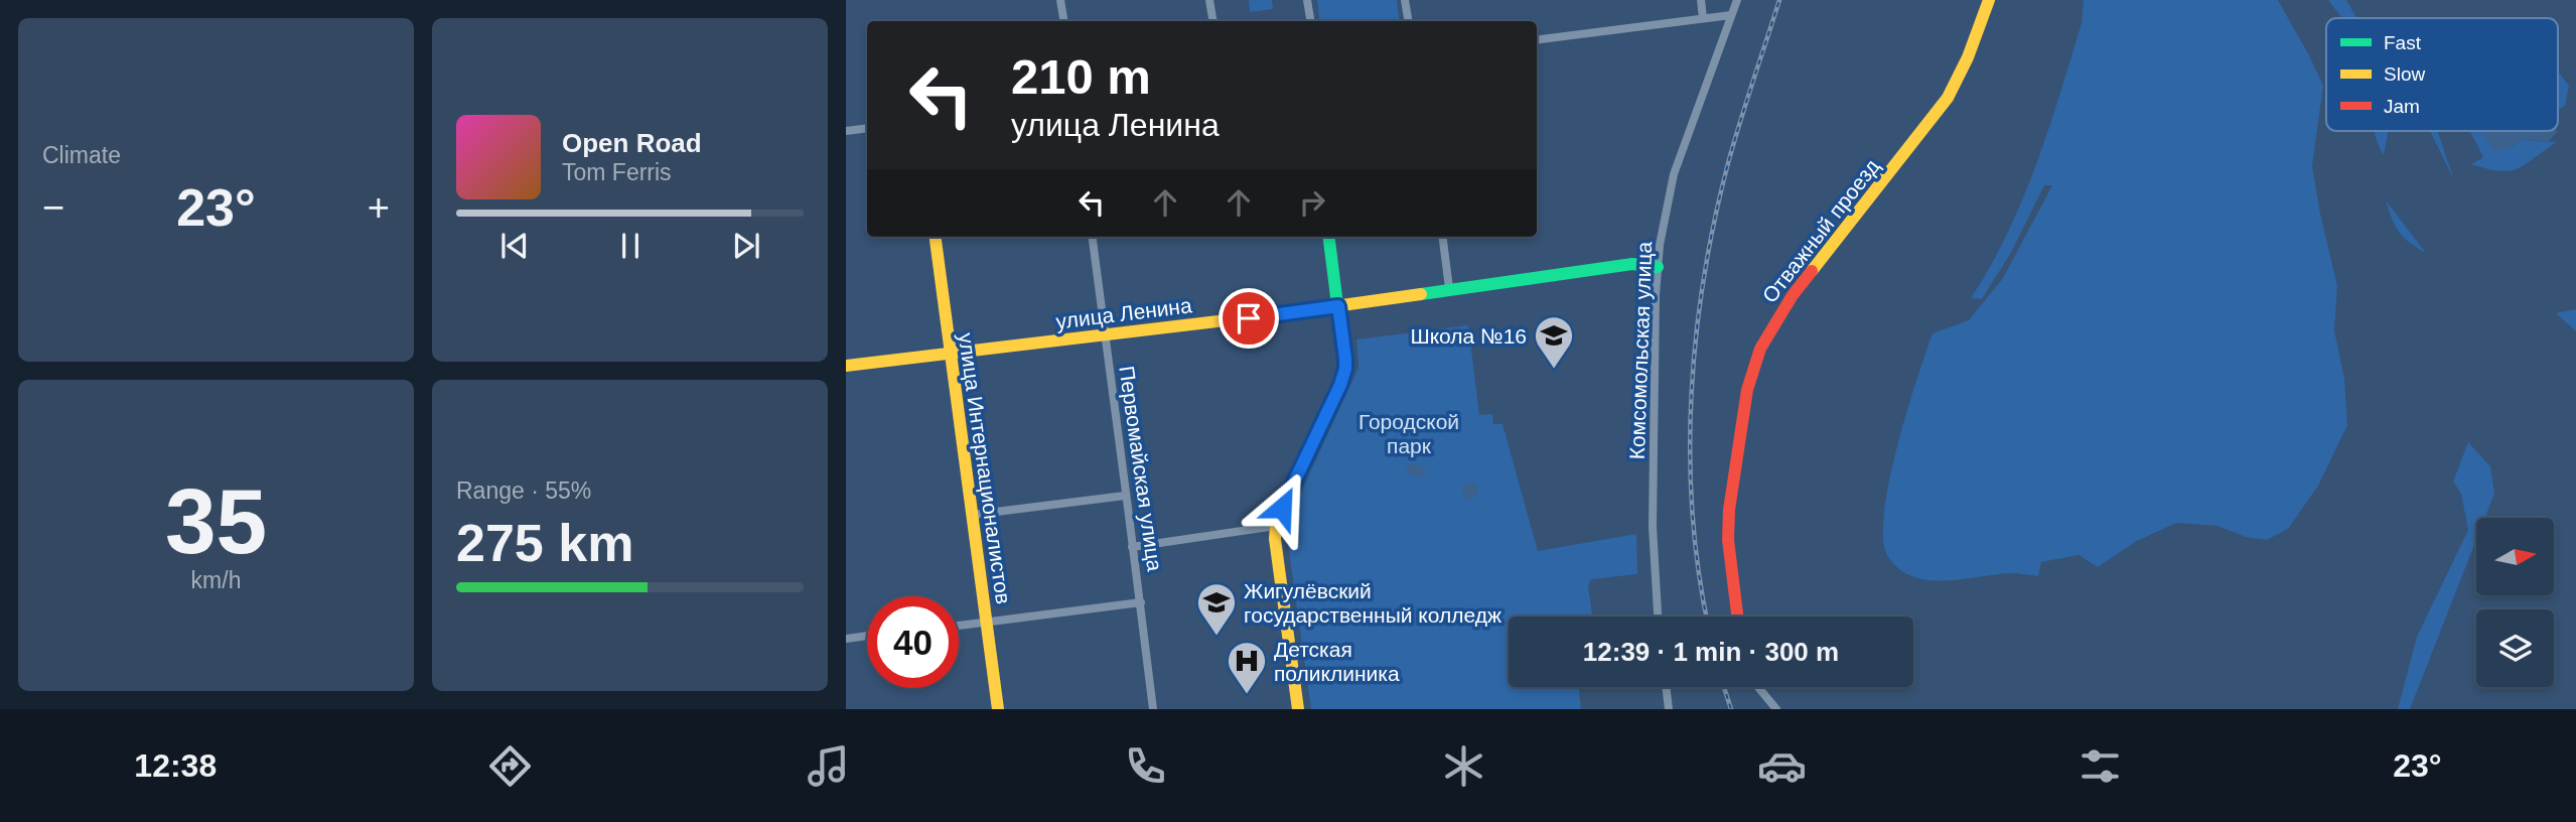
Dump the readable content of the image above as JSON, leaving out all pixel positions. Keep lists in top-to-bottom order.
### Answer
{
  "streets": {
    "street": [
      "Отважный проезд",
      "улица Ленина",
      "Комсомольская улица",
      "улица Интернационалистов",
      "Первомайская улица"
    ]
  },
  "crossings": [
    ["улица Ленина", "Комсомольская улица"],
    ["улица Ленина", "улица Интернационалистов"],
    ["улица Ленина", "Первомайская улица"]
  ],
  "parks": ["Городской парк"],
  "places": {
    "school or university": ["Школа №16", "Жигулёвский государственный колледж"],
    "hospital": ["Детская поликлиника"]
  },
  "legend": ["Fast", "Slow", "Jam"],
  "north": "right",
  "page": {
    "tile": [
      "Climate",
      ["35", "km/h"],
      ["Range · 55%", "275 km"]
    ],
    "turn": ["210 m", "улица Ленина"],
    "song": ["Open Road", "Tom Ferris"],
    "heat": ["−", "23°", "+"],
    "limit": "40",
    "trip": "12:39 · 1 min · 300 m",
    "tabs": ["12:38", "23°"]
  }
}
